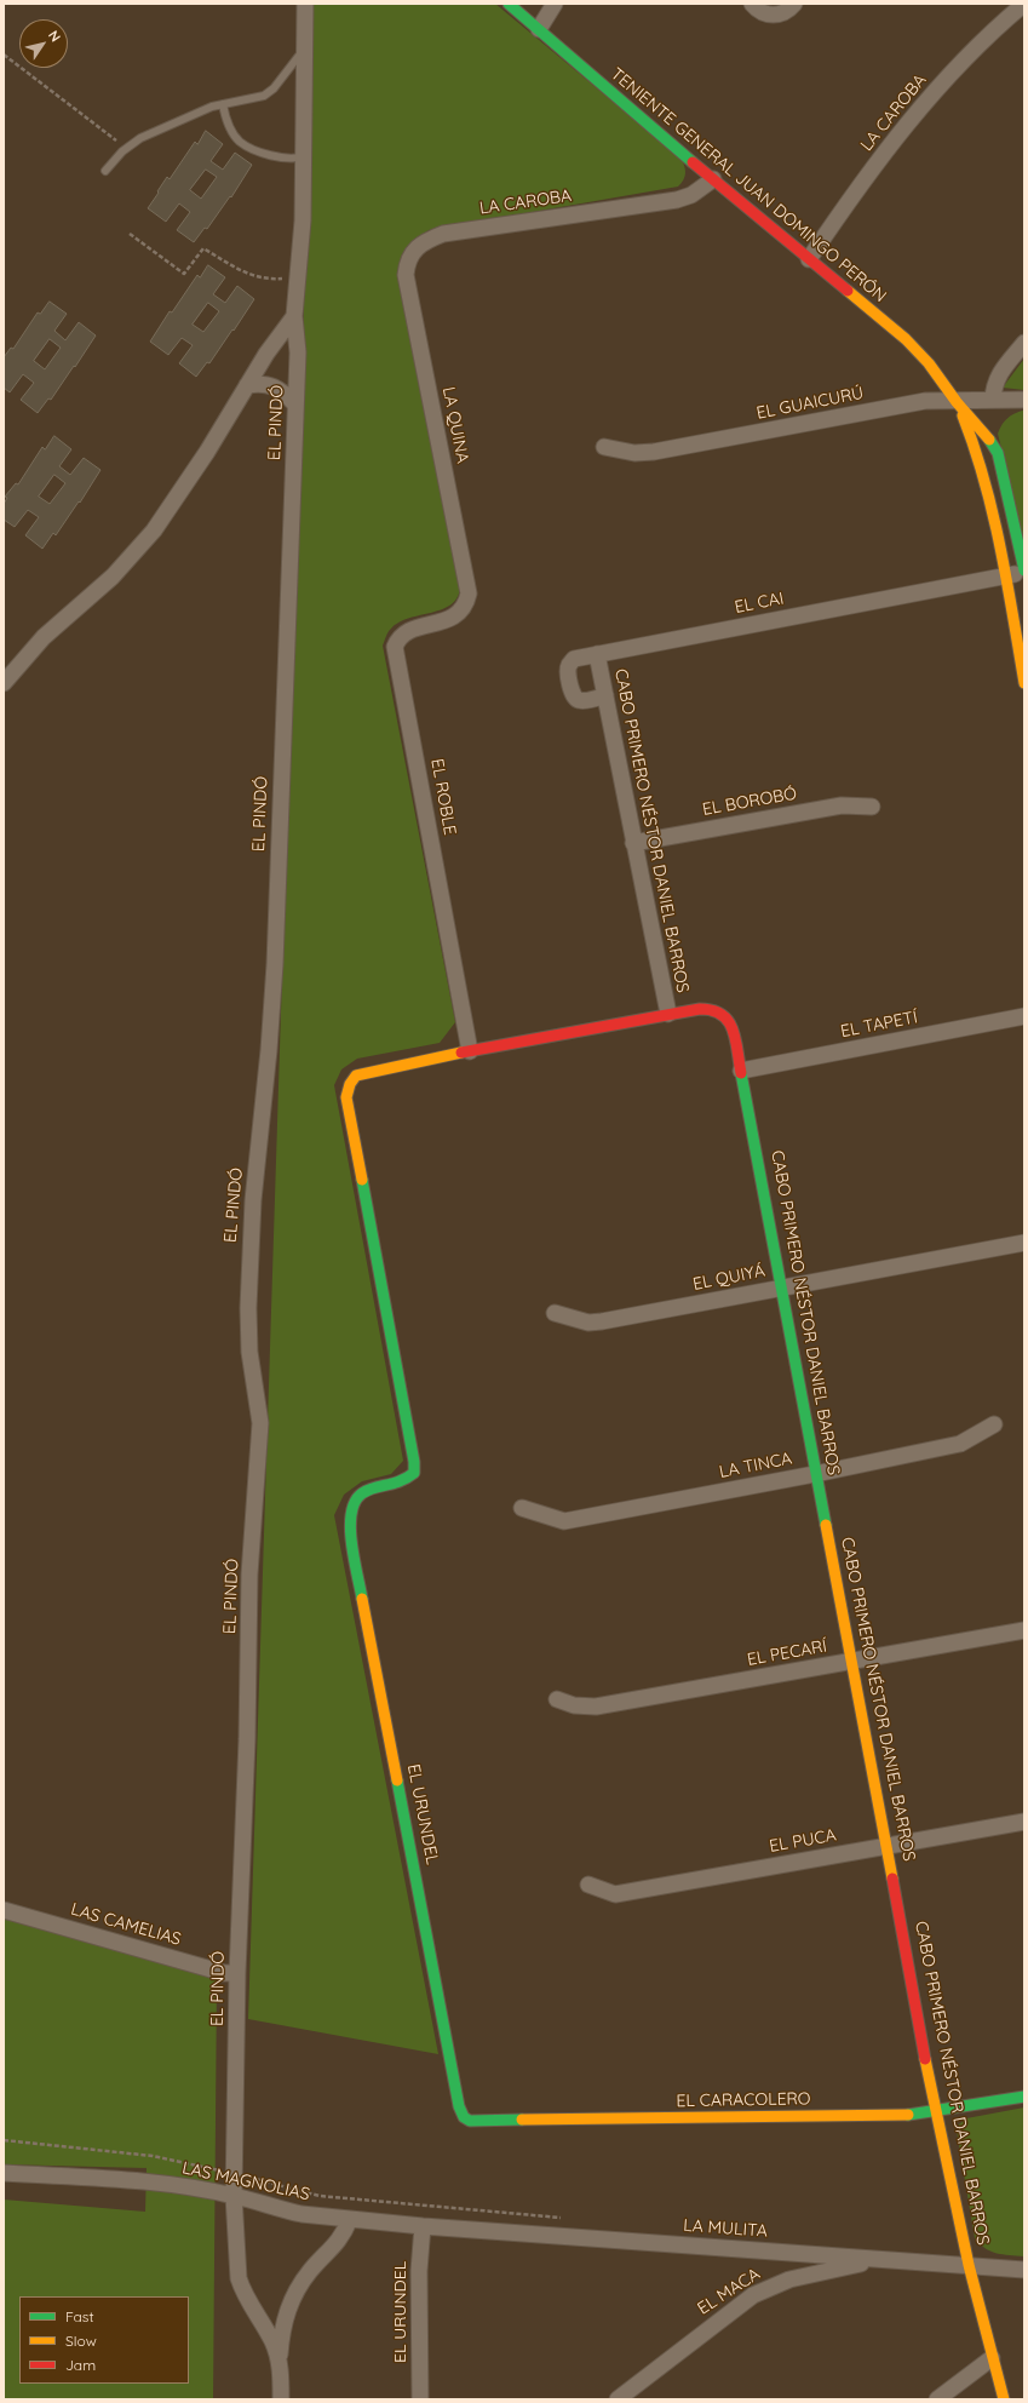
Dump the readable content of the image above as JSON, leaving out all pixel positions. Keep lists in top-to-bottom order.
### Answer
{
  "streets": {
    "street": [
      "LA CAROBA",
      "TENIENTE GENERAL JUAN DOMINGO PERÓN",
      "EL GUAICURÚ",
      "EL PINDÓ",
      "LA QUINA",
      "EL CAI",
      "EL ROBLE",
      "EL BOROBÓ",
      "CABO PRIMERO NÉSTOR DANIEL BARROS",
      "EL TAPETÍ",
      "EL QUIYÁ",
      "LA TINCA",
      "EL PECARÍ",
      "EL URUNDEL",
      "EL PUCA",
      "LAS CAMELIAS",
      "EL CARACOLERO",
      "LAS MAGNOLIAS",
      "LA MULITA",
      "EL MACA"
    ]
  },
  "crossings": [
    ["LA CAROBA", "TENIENTE GENERAL JUAN DOMINGO PERÓN"],
    ["LA CAROBA", "LA QUINA"],
    ["TENIENTE GENERAL JUAN DOMINGO PERÓN", "EL GUAICURÚ"],
    ["TENIENTE GENERAL JUAN DOMINGO PERÓN", "EL CAI"],
    ["EL PINDÓ", "LAS CAMELIAS"],
    ["EL PINDÓ", "LAS MAGNOLIAS"],
    ["LA QUINA", "EL ROBLE"],
    ["EL CAI", "CABO PRIMERO NÉSTOR DANIEL BARROS"],
    ["EL ROBLE", "EL URUNDEL"],
    ["EL BOROBÓ", "CABO PRIMERO NÉSTOR DANIEL BARROS"],
    ["CABO PRIMERO NÉSTOR DANIEL BARROS", "EL TAPETÍ"],
    ["CABO PRIMERO NÉSTOR DANIEL BARROS", "EL QUIYÁ"],
    ["CABO PRIMERO NÉSTOR DANIEL BARROS", "LA TINCA"],
    ["CABO PRIMERO NÉSTOR DANIEL BARROS", "EL PECARÍ"],
    ["CABO PRIMERO NÉSTOR DANIEL BARROS", "EL PUCA"],
    ["CABO PRIMERO NÉSTOR DANIEL BARROS", "EL CARACOLERO"],
    ["CABO PRIMERO NÉSTOR DANIEL BARROS", "LA MULITA"],
    ["EL URUNDEL", "EL CARACOLERO"],
    ["EL URUNDEL", "LAS MAGNOLIAS"],
    ["EL URUNDEL", "LA MULITA"],
    ["LAS MAGNOLIAS", "LA MULITA"],
    ["LA MULITA", "EL MACA"]
  ],
  "legend": ["Fast", "Slow", "Jam"],
  "north": "top right"
}
